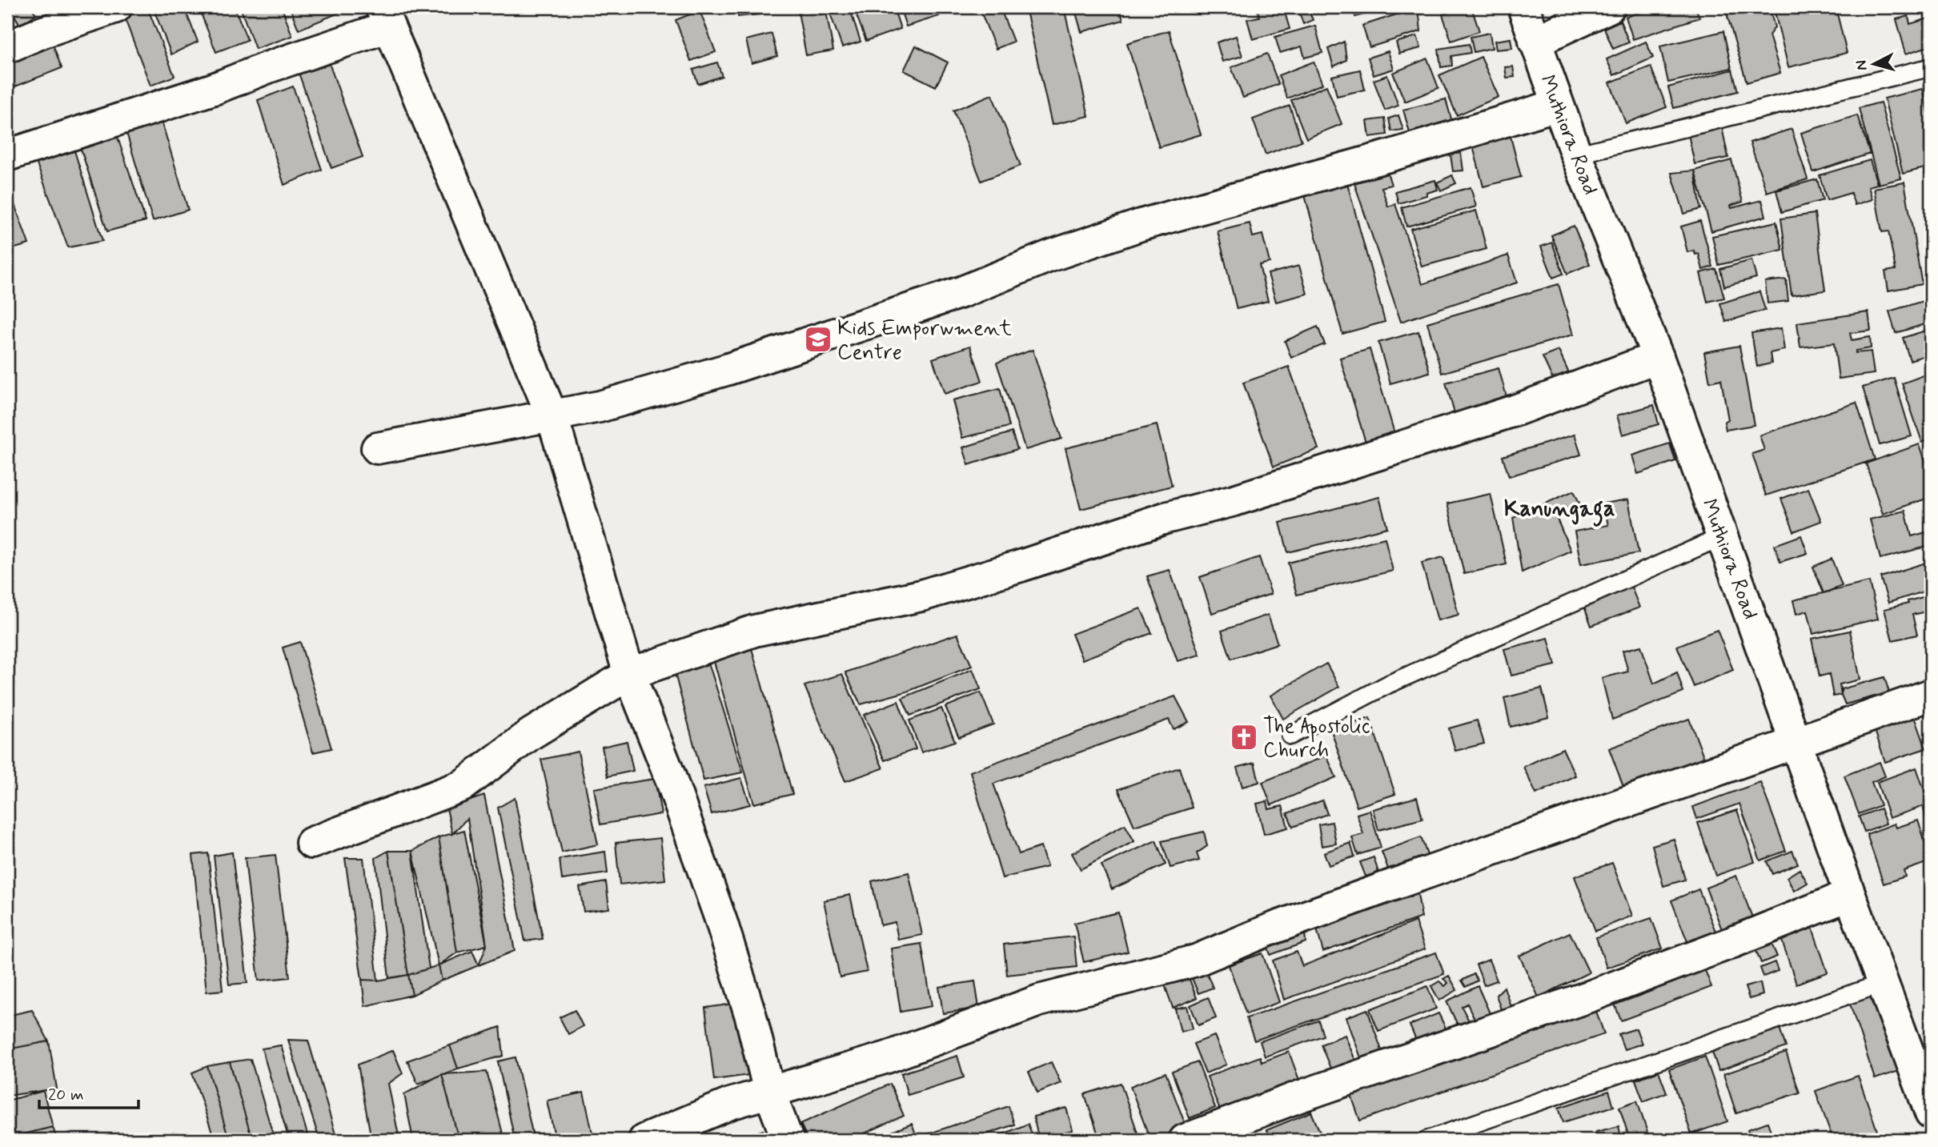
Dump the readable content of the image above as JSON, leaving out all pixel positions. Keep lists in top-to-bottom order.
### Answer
{
  "streets": {
    "street": ["Muthiora Road"]
  },
  "districts": ["Kanungaga"],
  "places": {
    "school or university": ["Kids Emporwment Centre"],
    "church": ["The Apostolic Church"]
  },
  "scale_bar": "20 m",
  "north": "left"
}
